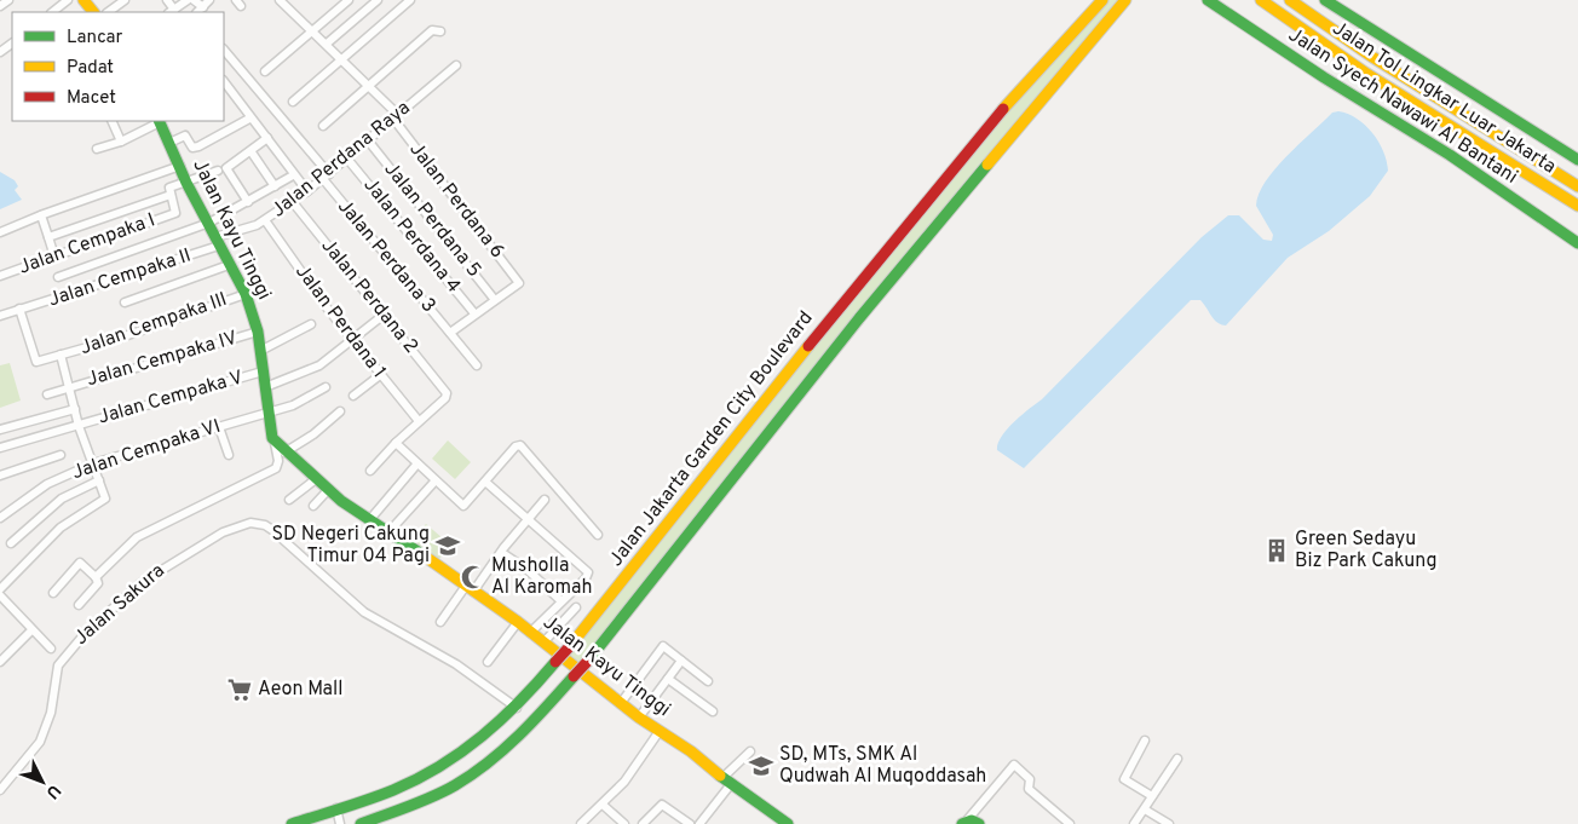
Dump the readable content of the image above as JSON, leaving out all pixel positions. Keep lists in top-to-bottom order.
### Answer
{
  "streets": {
    "main road": [
      "Jalan Tol Lingkar Luar Jakarta",
      "Jalan Syech Nawawi Al Bantani",
      "Jalan Kayu Tinggi",
      "Jalan Jakarta Garden City Boulevard"
    ],
    "street": [
      "Jalan Perdana Raya",
      "Jalan Perdana 6",
      "Jalan Perdana 5",
      "Jalan Perdana 4",
      "Jalan Cempaka I",
      "Jalan Perdana 3",
      "Jalan Cempaka II",
      "Jalan Perdana 2",
      "Jalan Perdana 1",
      "Jalan Cempaka III",
      "Jalan Cempaka IV",
      "Jalan Cempaka V",
      "Jalan Cempaka VI",
      "Jalan Sakura"
    ]
  },
  "crossings": [
    ["Jalan Perdana Raya", "Jalan Perdana 6"],
    ["Jalan Perdana Raya", "Jalan Perdana 5"],
    ["Jalan Perdana Raya", "Jalan Kayu Tinggi"],
    ["Jalan Perdana Raya", "Jalan Perdana 4"],
    ["Jalan Perdana Raya", "Jalan Perdana 3"],
    ["Jalan Perdana Raya", "Jalan Cempaka II"],
    ["Jalan Perdana Raya", "Jalan Perdana 2"],
    ["Jalan Perdana Raya", "Jalan Perdana 1"],
    ["Jalan Perdana 6", "Jalan Perdana 5"],
    ["Jalan Kayu Tinggi", "Jalan Cempaka II"],
    ["Jalan Kayu Tinggi", "Jalan Cempaka III"],
    ["Jalan Kayu Tinggi", "Jalan Cempaka IV"],
    ["Jalan Kayu Tinggi", "Jalan Cempaka V"],
    ["Jalan Kayu Tinggi", "Jalan Cempaka VI"],
    ["Jalan Cempaka II", "Jalan Cempaka III"],
    ["Jalan Perdana 2", "Jalan Perdana 1"],
    ["Jalan Cempaka III", "Jalan Cempaka IV"],
    ["Jalan Cempaka IV", "Jalan Cempaka V"],
    ["Jalan Cempaka V", "Jalan Cempaka VI"],
    ["Jalan Jakarta Garden City Boulevard", "Jalan Sakura"]
  ],
  "places": {
    "school or university": ["SD Negeri Cakung Timur 04 Pagi", "SD, MTs, SMK Al Qudwah Al Muqoddasah"],
    "building": ["Green Sedayu Biz Park Cakung"],
    "mosque": ["Musholla Al Karomah"],
    "supermarket": ["Aeon Mall"]
  },
  "legend": ["Lancar", "Padat", "Macet"],
  "north": "bottom right"
}
